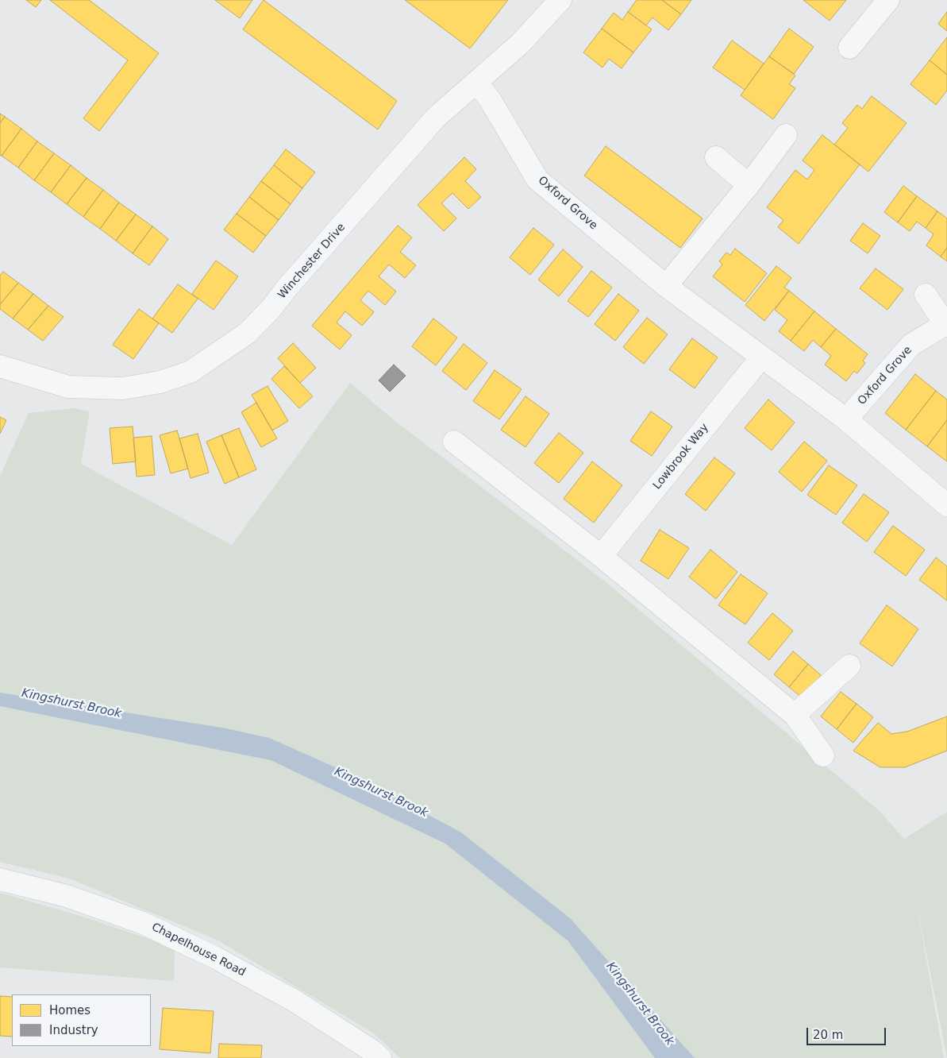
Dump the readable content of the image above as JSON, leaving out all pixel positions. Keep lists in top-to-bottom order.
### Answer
{
  "streets": {
    "street": [
      "Oxford Grove",
      "Winchester Drive",
      "Lowbrook Way",
      "Chapelhouse Road"
    ]
  },
  "crossings": [
    ["Oxford Grove", "Winchester Drive"],
    ["Oxford Grove", "Lowbrook Way"]
  ],
  "water": ["Kingshurst Brook"],
  "legend": ["Homes", "Industry"],
  "scale_bar": "20 m"
}
